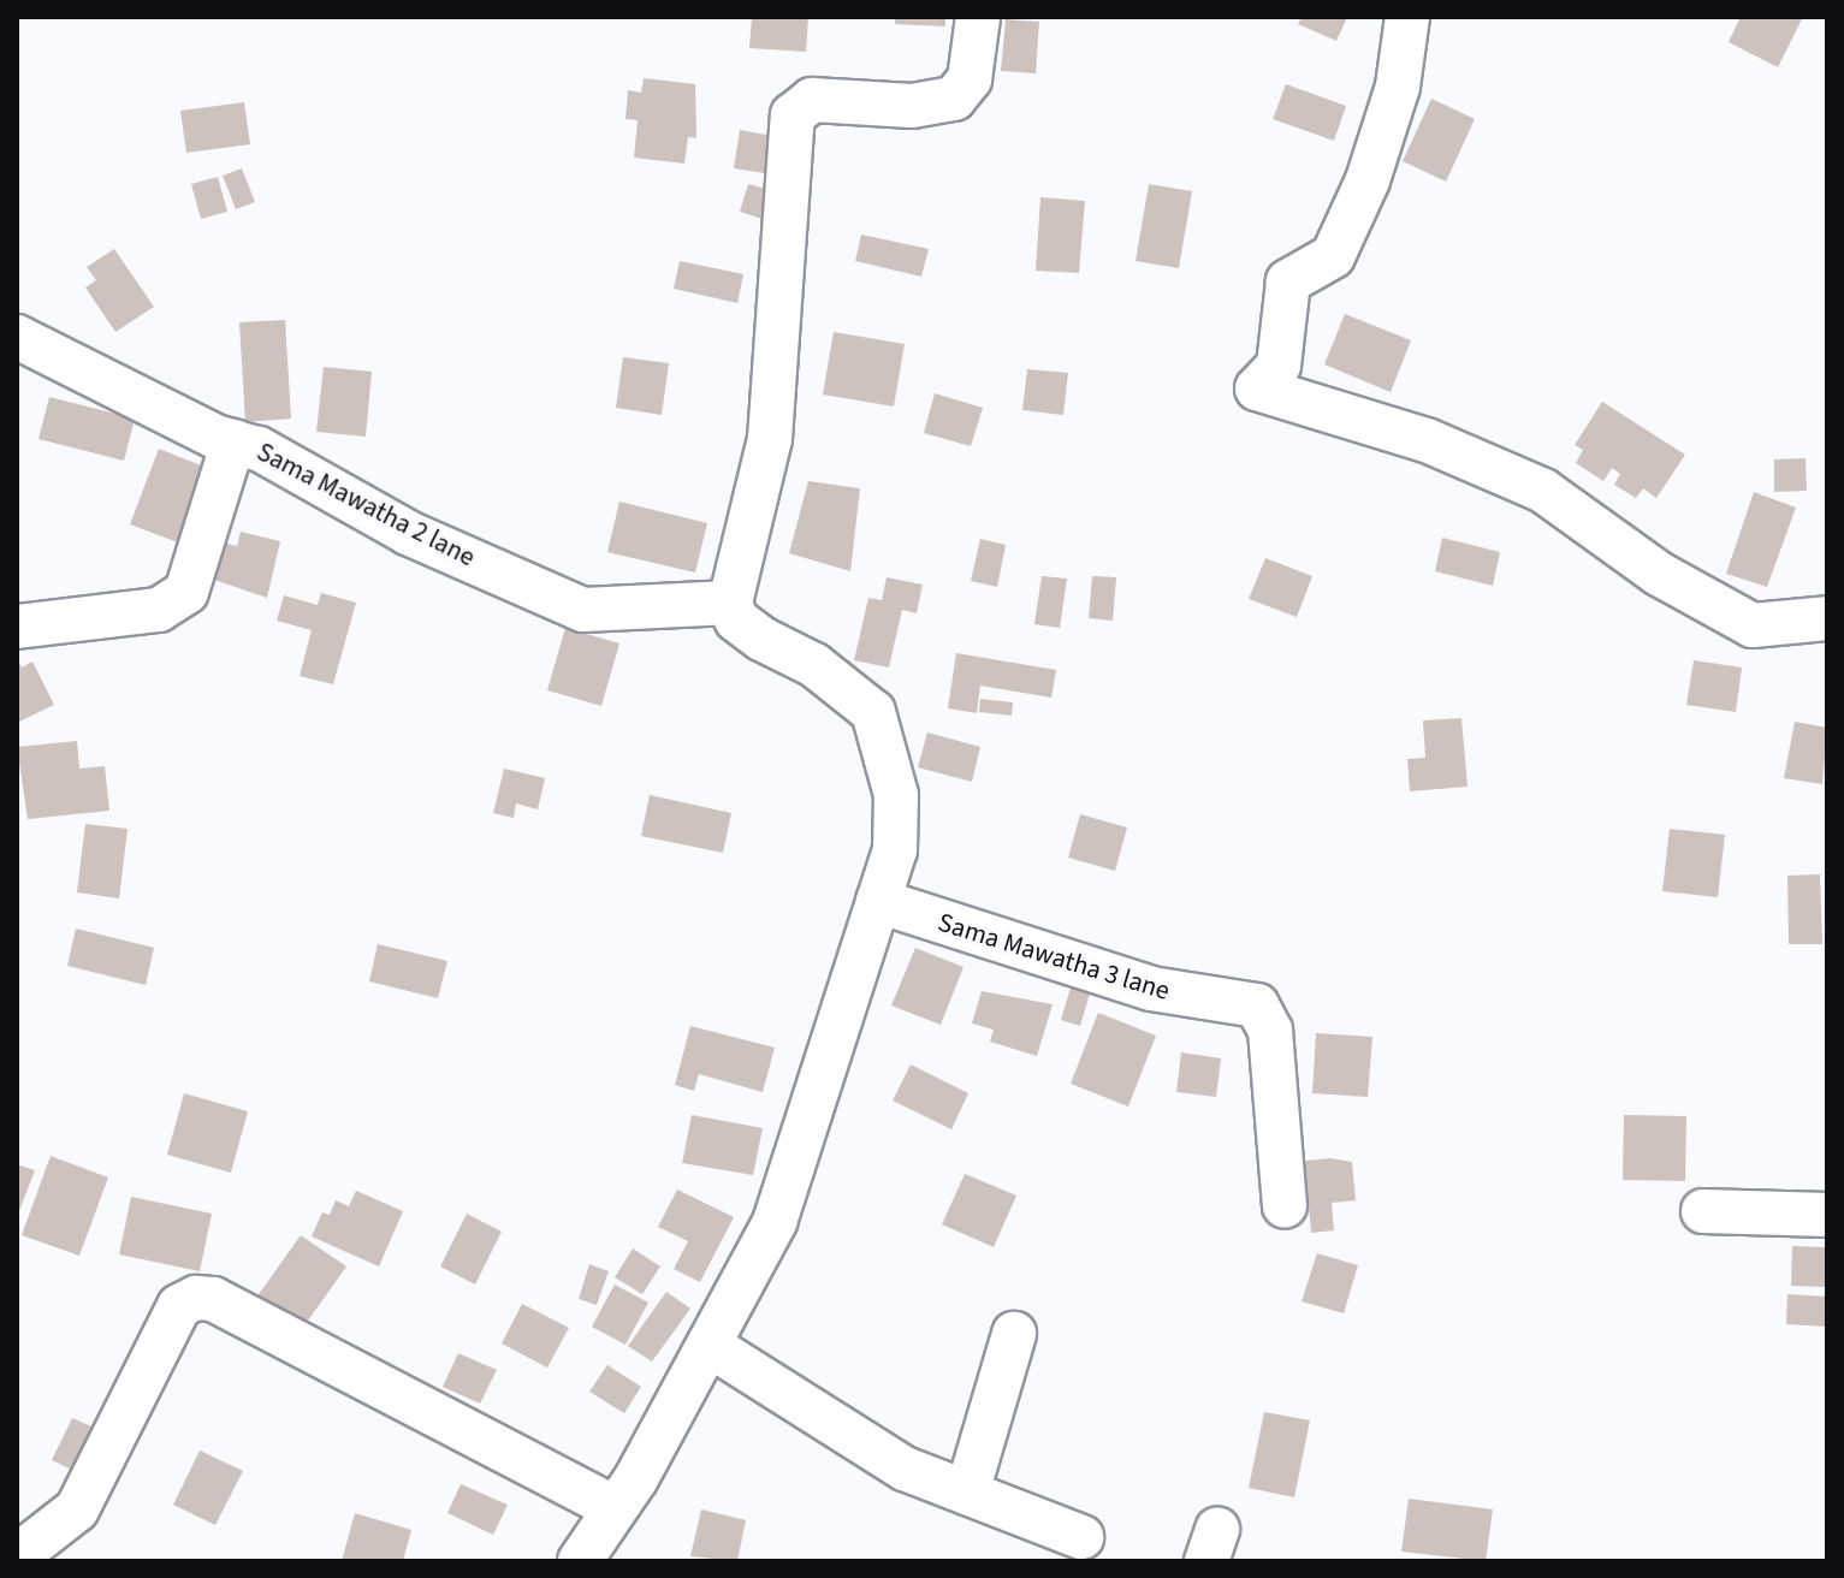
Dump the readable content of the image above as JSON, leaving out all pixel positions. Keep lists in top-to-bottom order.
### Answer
{
  "streets": {
    "street": ["Sama Mawatha 2 lane", "Sama Mawatha 3 lane"]
  }
}
